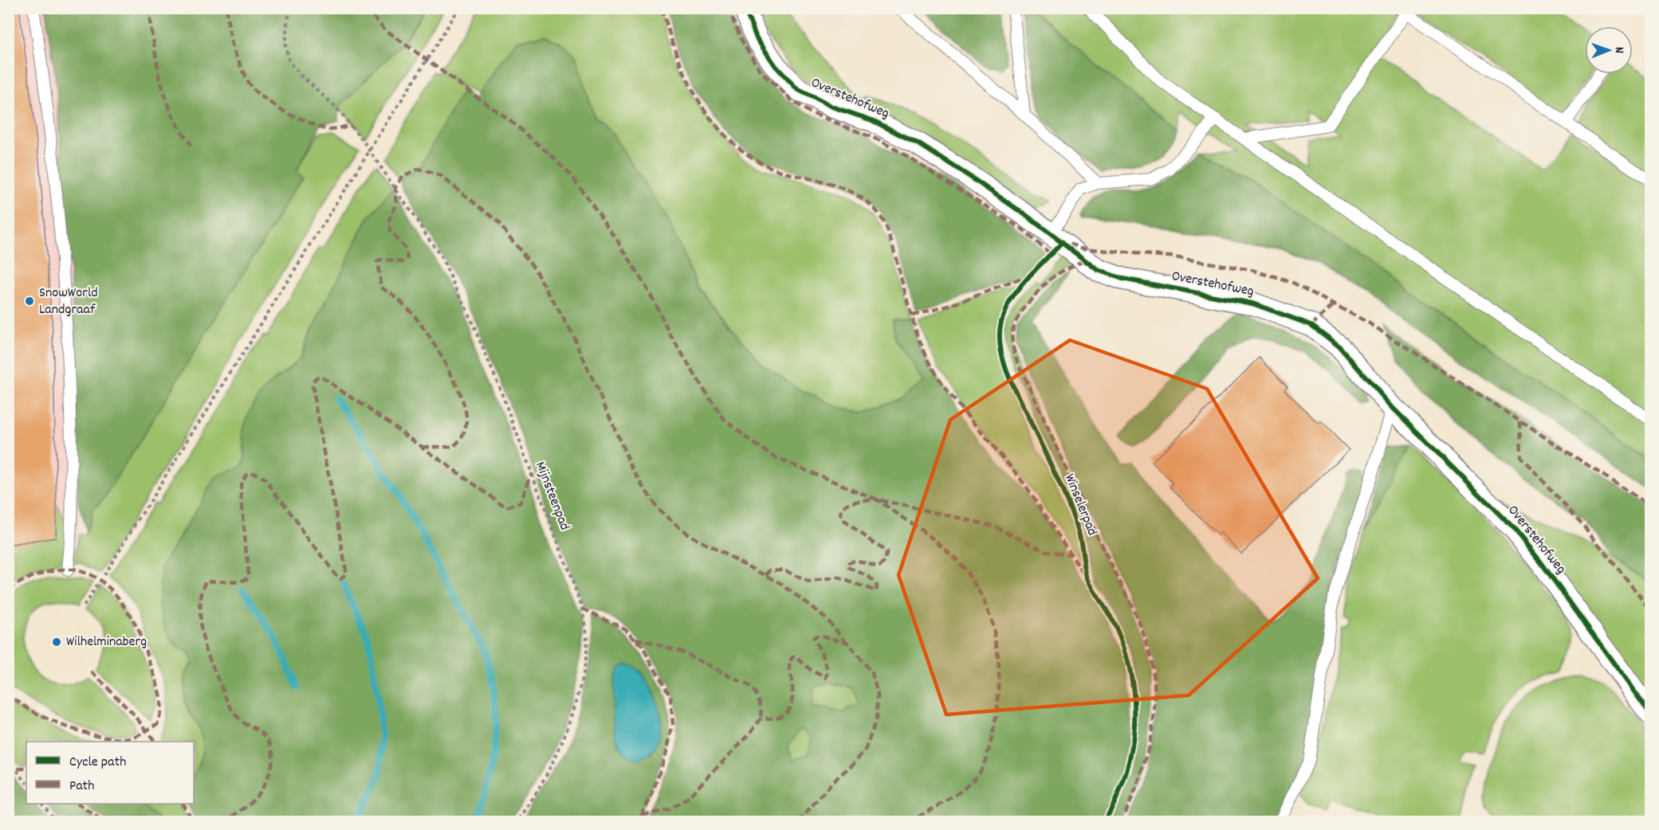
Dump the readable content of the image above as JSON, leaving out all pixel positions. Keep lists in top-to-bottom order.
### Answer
{
  "streets": {
    "street": ["Overstehofweg"],
    "path": ["Mijnsteenpad"],
    "cycle path": ["Winselerpad"]
  },
  "places": ["SnowWorld Landgraaf", "Wilhelminaberg"],
  "legend": ["Cycle path", "Path"],
  "north": "right"
}
